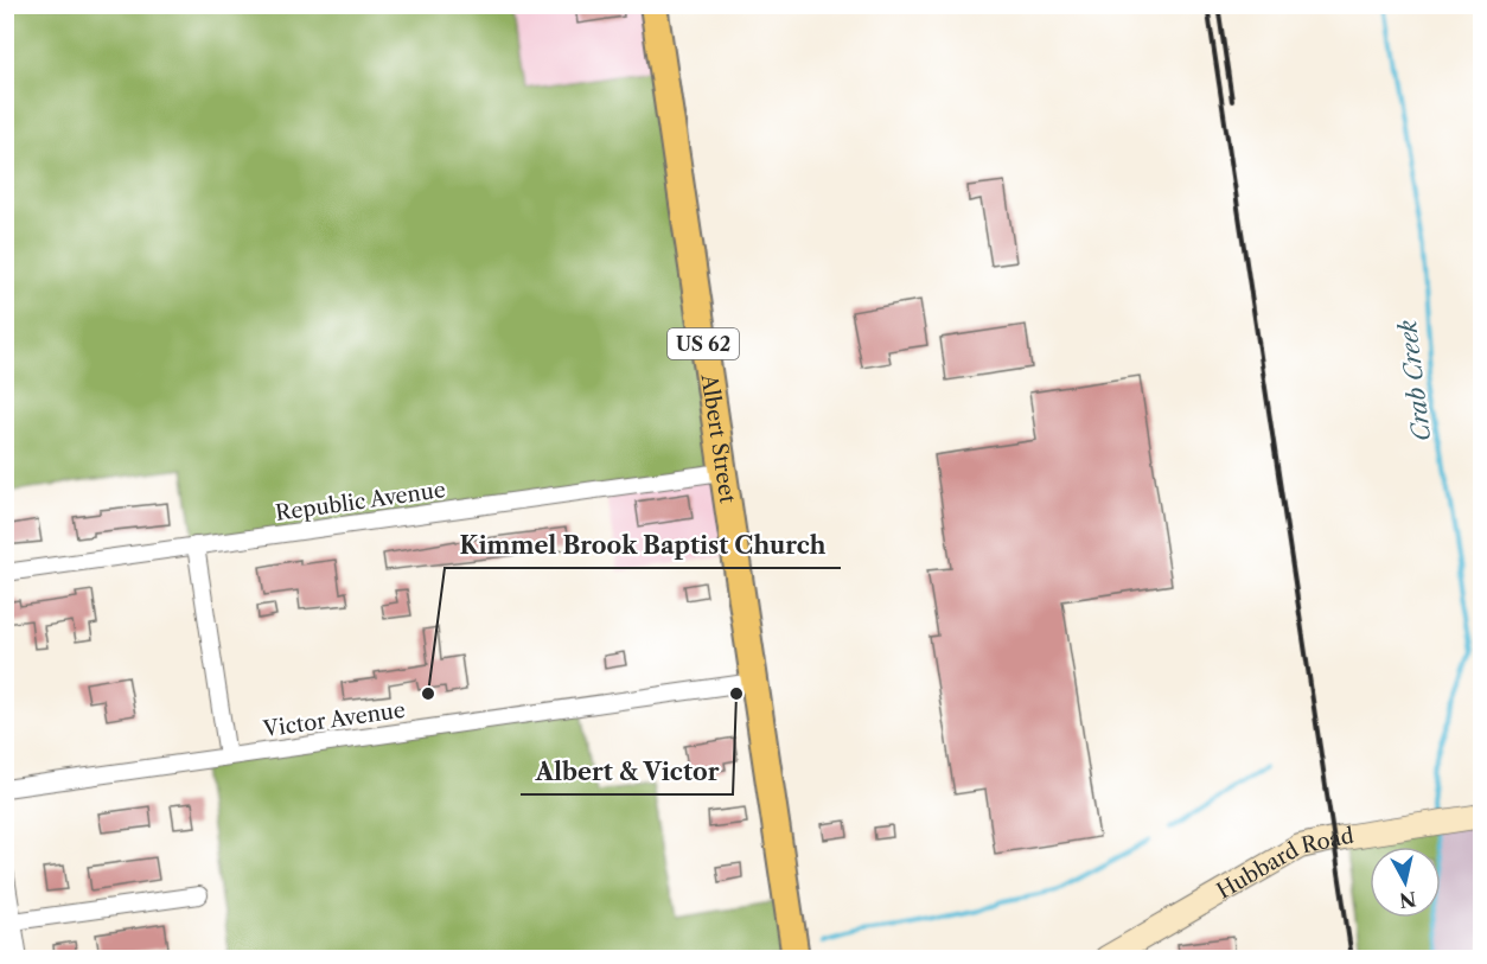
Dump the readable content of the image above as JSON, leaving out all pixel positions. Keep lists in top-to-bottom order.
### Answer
{
  "streets": {
    "main road": ["US 62", "Albert Street"],
    "street": ["Republic Avenue", "Victor Avenue", "Hubbard Road"]
  },
  "crossings": [
    ["Albert Street", "Republic Avenue"],
    ["Albert Street", "Victor Avenue"]
  ],
  "water": ["Crab Creek"],
  "places": ["Kimmel Brook Baptist Church", "Albert & Victor"],
  "north": "bottom"
}
